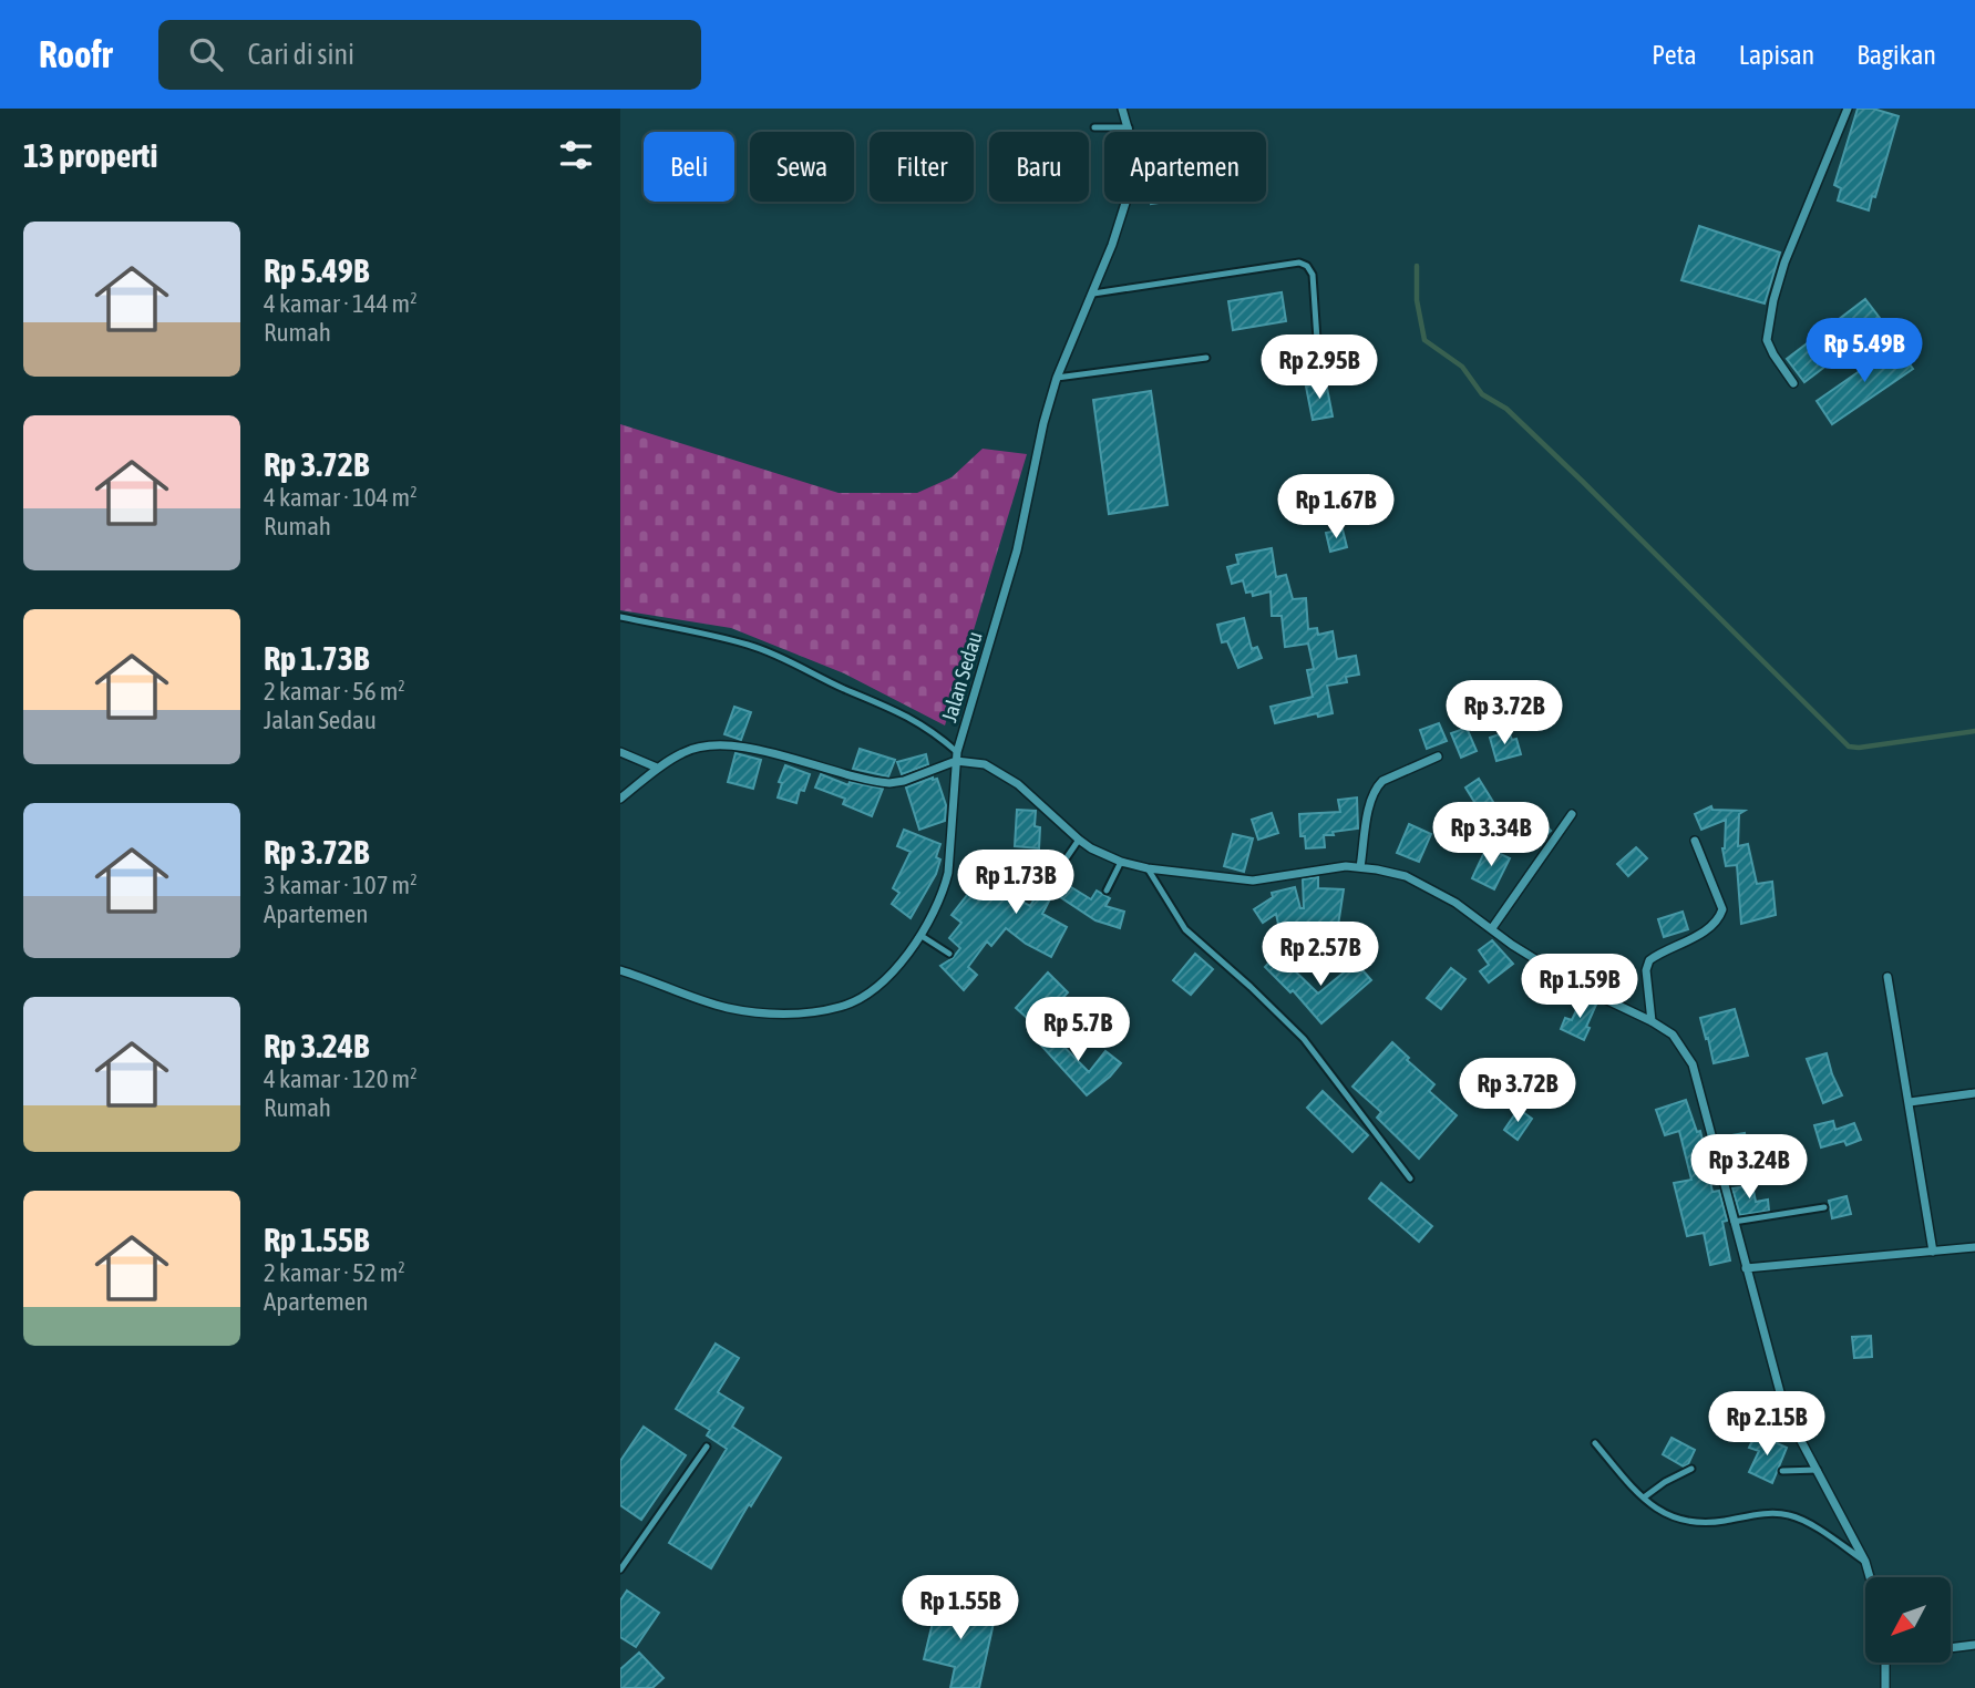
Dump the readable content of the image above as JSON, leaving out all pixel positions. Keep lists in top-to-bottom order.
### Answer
{
  "streets": {
    "street": ["Jalan Sedau"]
  },
  "north": "bottom left",
  "page": {
    "header": "Roofr",
    "search": "Cari di sini",
    "nav": ["Peta", "Lapisan", "Bagikan"],
    "heading": "13 properti",
    "chip": [
      "Beli",
      "Sewa",
      "Filter",
      "Baru",
      "Apartemen"
    ],
    "list": [
      {
        "name": "Rp 5.49B",
        "note": "4 kamar · 144 m² · Rumah"
      },
      {
        "name": "Rp 3.72B",
        "note": "4 kamar · 104 m² · Rumah"
      },
      {
        "name": "Rp 1.73B",
        "note": "2 kamar · 56 m² · Jalan Sedau"
      },
      {
        "name": "Rp 3.72B",
        "note": "3 kamar · 107 m² · Apartemen"
      },
      {
        "name": "Rp 3.24B",
        "note": "4 kamar · 120 m² · Rumah"
      },
      {
        "name": "Rp 1.55B",
        "note": "2 kamar · 52 m² · Apartemen"
      }
    ],
    "price": [
      "Rp 5.49B",
      "Rp 2.95B",
      "Rp 1.67B",
      "Rp 3.72B",
      "Rp 3.34B",
      "Rp 1.73B",
      "Rp 2.57B",
      "Rp 1.59B",
      "Rp 5.7B",
      "Rp 3.72B",
      "Rp 3.24B",
      "Rp 2.15B",
      "Rp 1.55B"
    ]
  }
}
